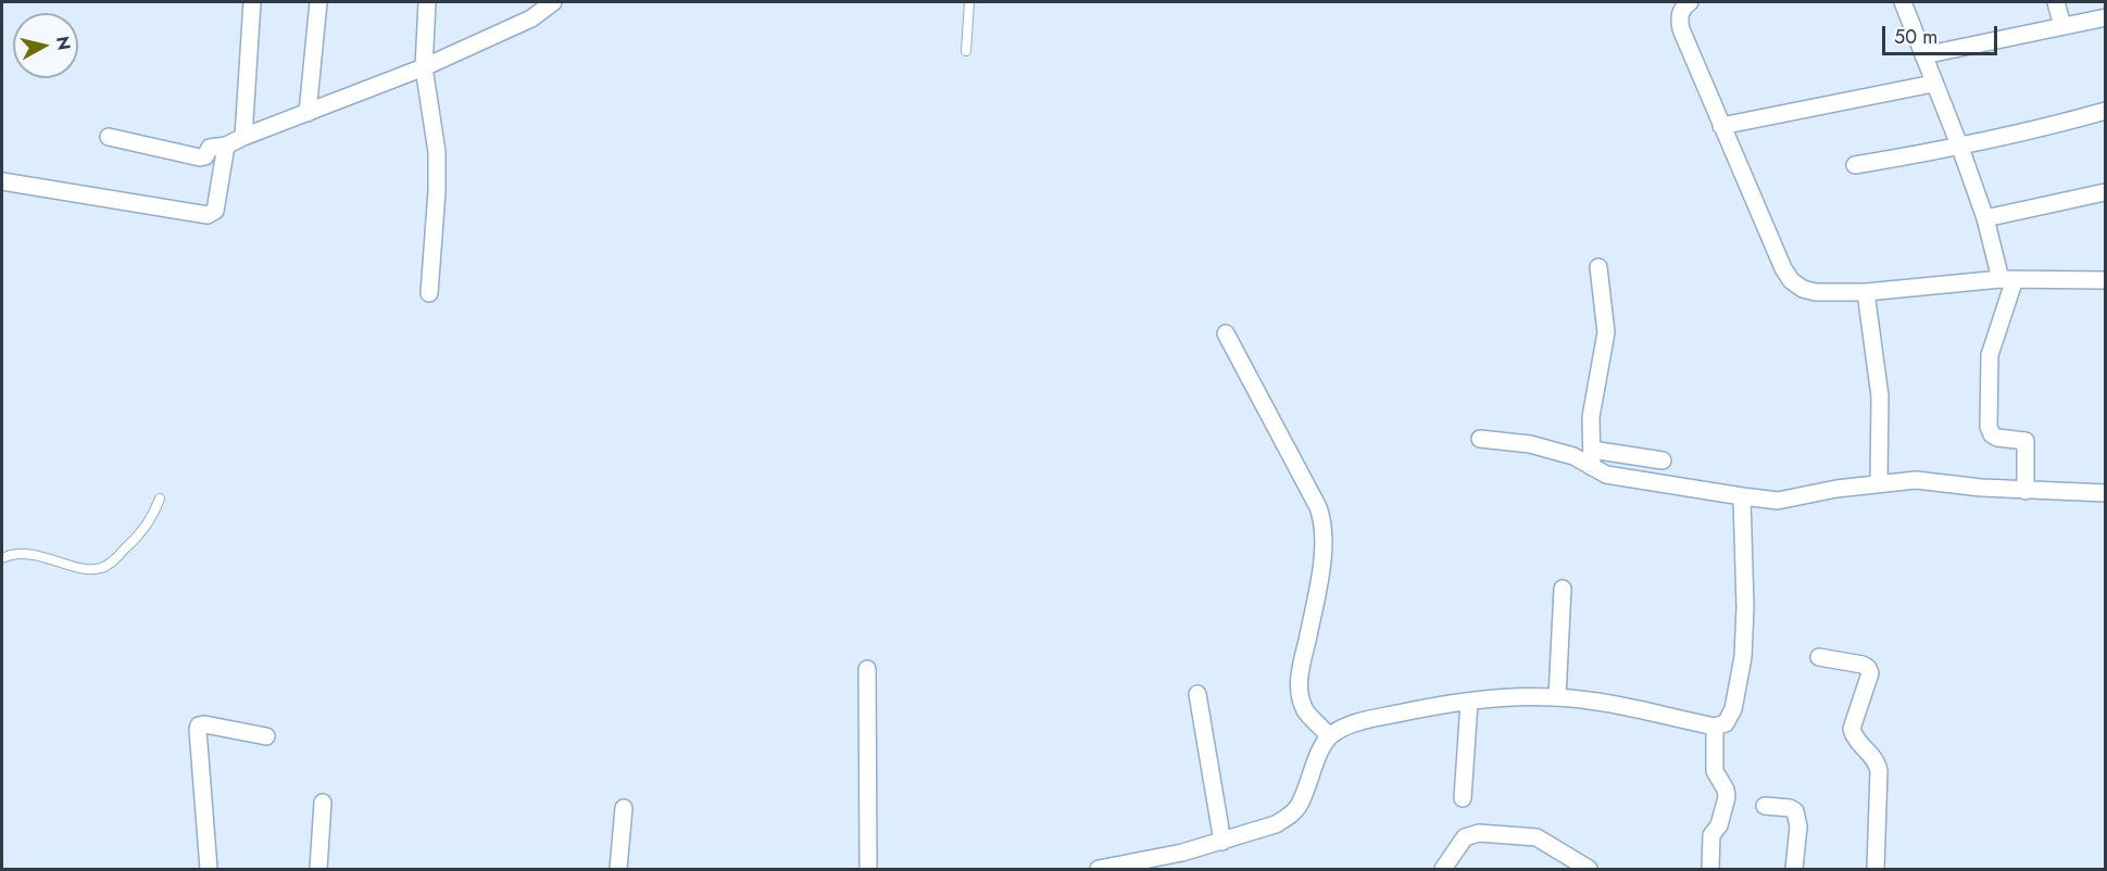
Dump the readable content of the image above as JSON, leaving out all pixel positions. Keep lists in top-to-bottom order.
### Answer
{
  "scale_bar": "50 m",
  "north": "right"
}
